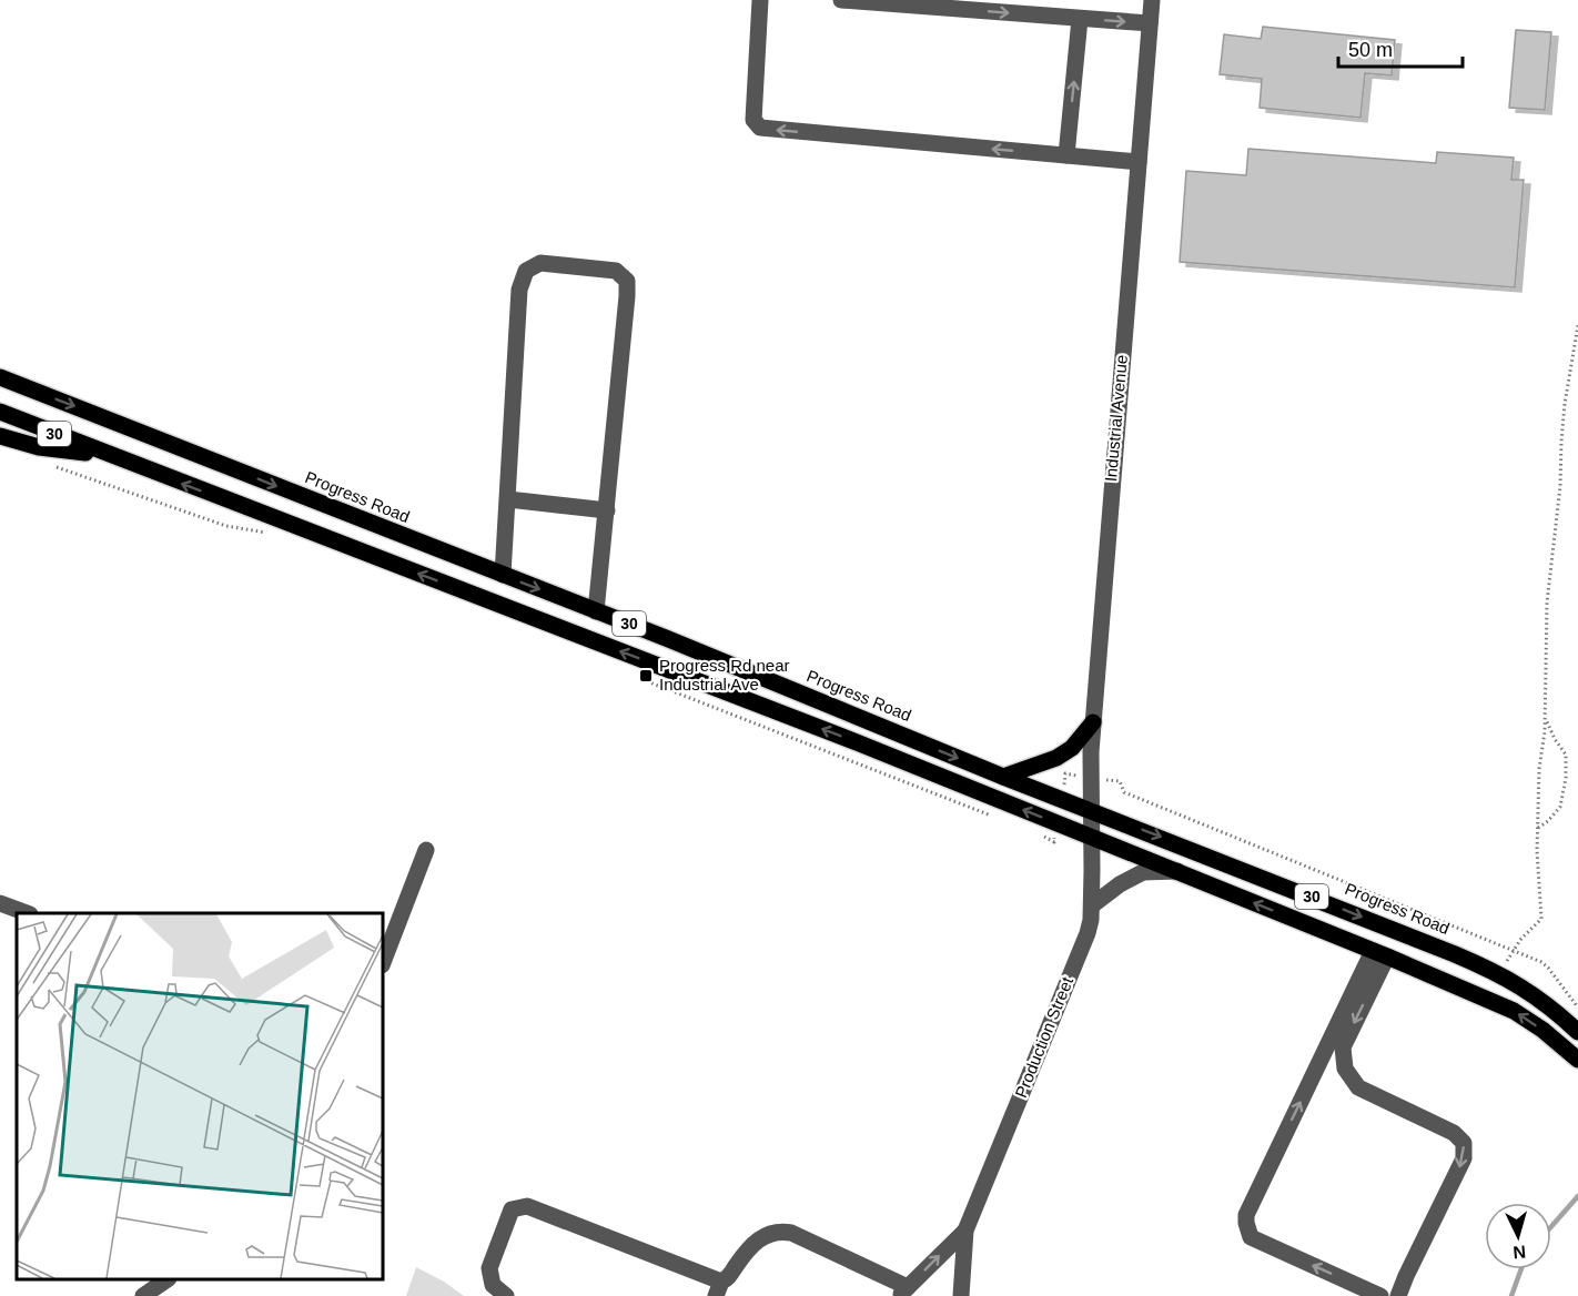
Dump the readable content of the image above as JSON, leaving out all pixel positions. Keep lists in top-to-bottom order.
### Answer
{
  "streets": {
    "main road": ["30", "Progress Road"],
    "street": ["Industrial Avenue", "Production Street"]
  },
  "crossings": [
    ["Industrial Avenue", "30"],
    ["Industrial Avenue", "Progress Road"],
    ["Industrial Avenue", "Production Street"],
    ["30", "Production Street"]
  ],
  "places": {
    "transit": ["Progress Rd near Industrial Ave"]
  },
  "scale_bar": "50 m",
  "north": "bottom"
}
